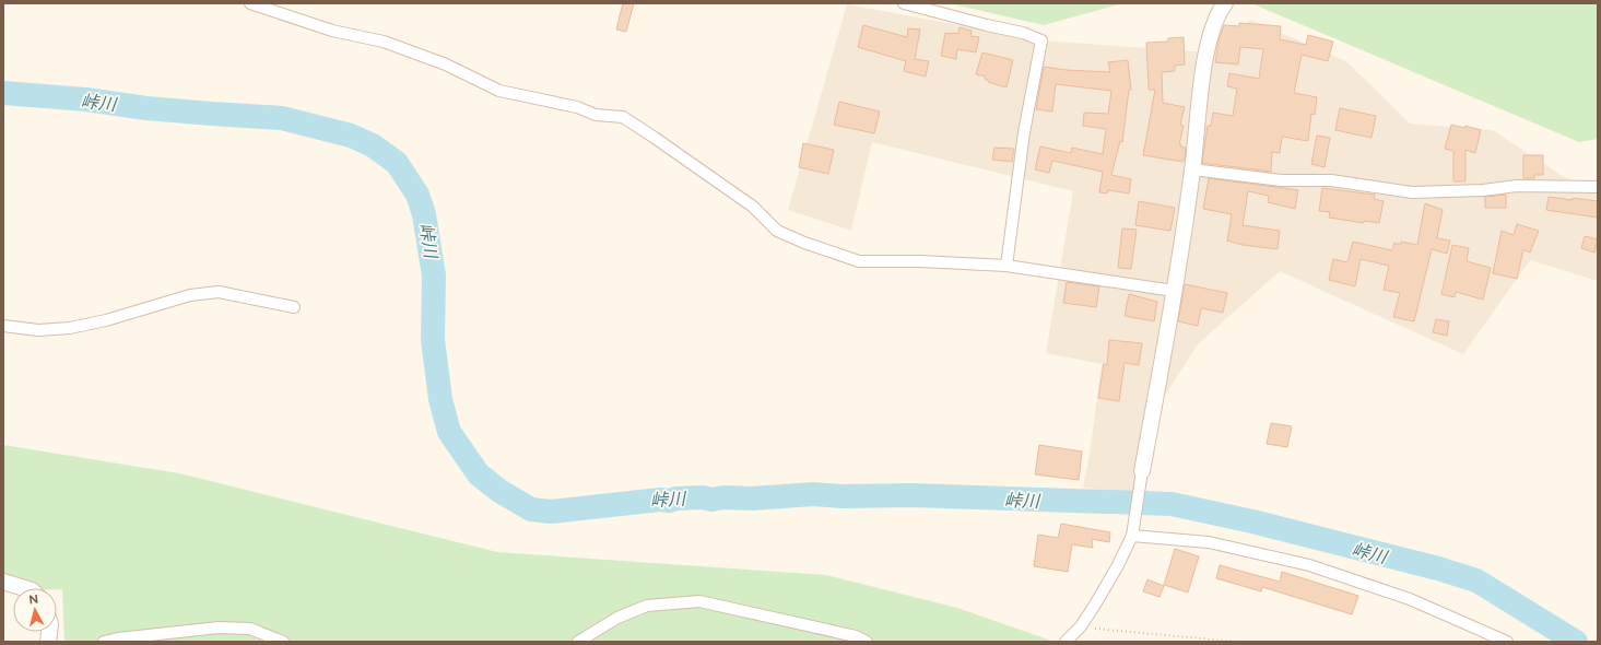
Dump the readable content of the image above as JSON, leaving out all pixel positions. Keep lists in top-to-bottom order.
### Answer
{
  "water": ["峠川"],
  "north": "top"
}
